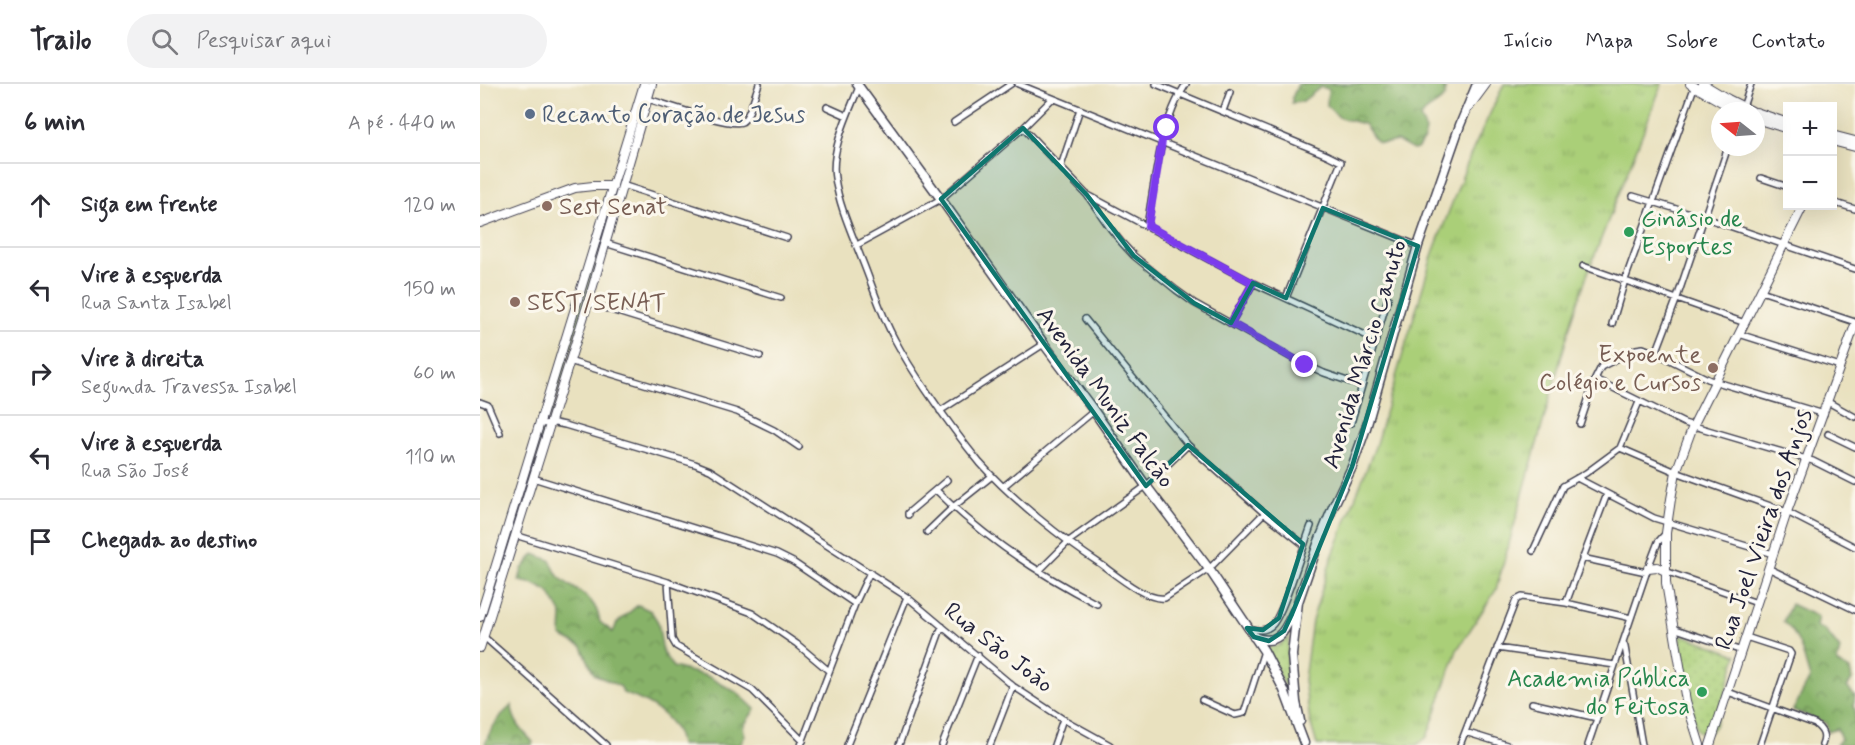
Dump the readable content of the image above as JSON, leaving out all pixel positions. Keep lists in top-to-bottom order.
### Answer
{
  "streets": {
    "main road": ["Avenida Márcio Canuto", "Avenida Muniz Falcão", "Rua Joel Vieira dos Anjos"],
    "street": ["Rua São João"]
  },
  "crossings": [
    ["Avenida Márcio Canuto", "Avenida Muniz Falcão"]
  ],
  "places": [
    "Recanto Coração de Jesus",
    "Sest Senat",
    "Ginásio de Esportes",
    "SEST/SENAT",
    "Expoente Colégio e Cursos",
    "Academia Pública do Feitosa"
  ],
  "north": "left",
  "page": {
    "header": "Trailo",
    "search": "Pesquisar aqui",
    "nav": [
      "Início",
      "Mapa",
      "Sobre",
      "Contato"
    ],
    "heading": ["6 min", "A pé · 440 m"],
    "map_buttons": ["+", "−"],
    "list": [
      ["Siga em frente", "120 m"],
      ["Vire à esquerda", "Rua Santa Isabel", "150 m"],
      ["Vire à direita", "Segunda Travessa Isabel", "60 m"],
      ["Vire à esquerda", "Rua São José", "110 m"],
      "Chegada ao destino"
    ]
  }
}
